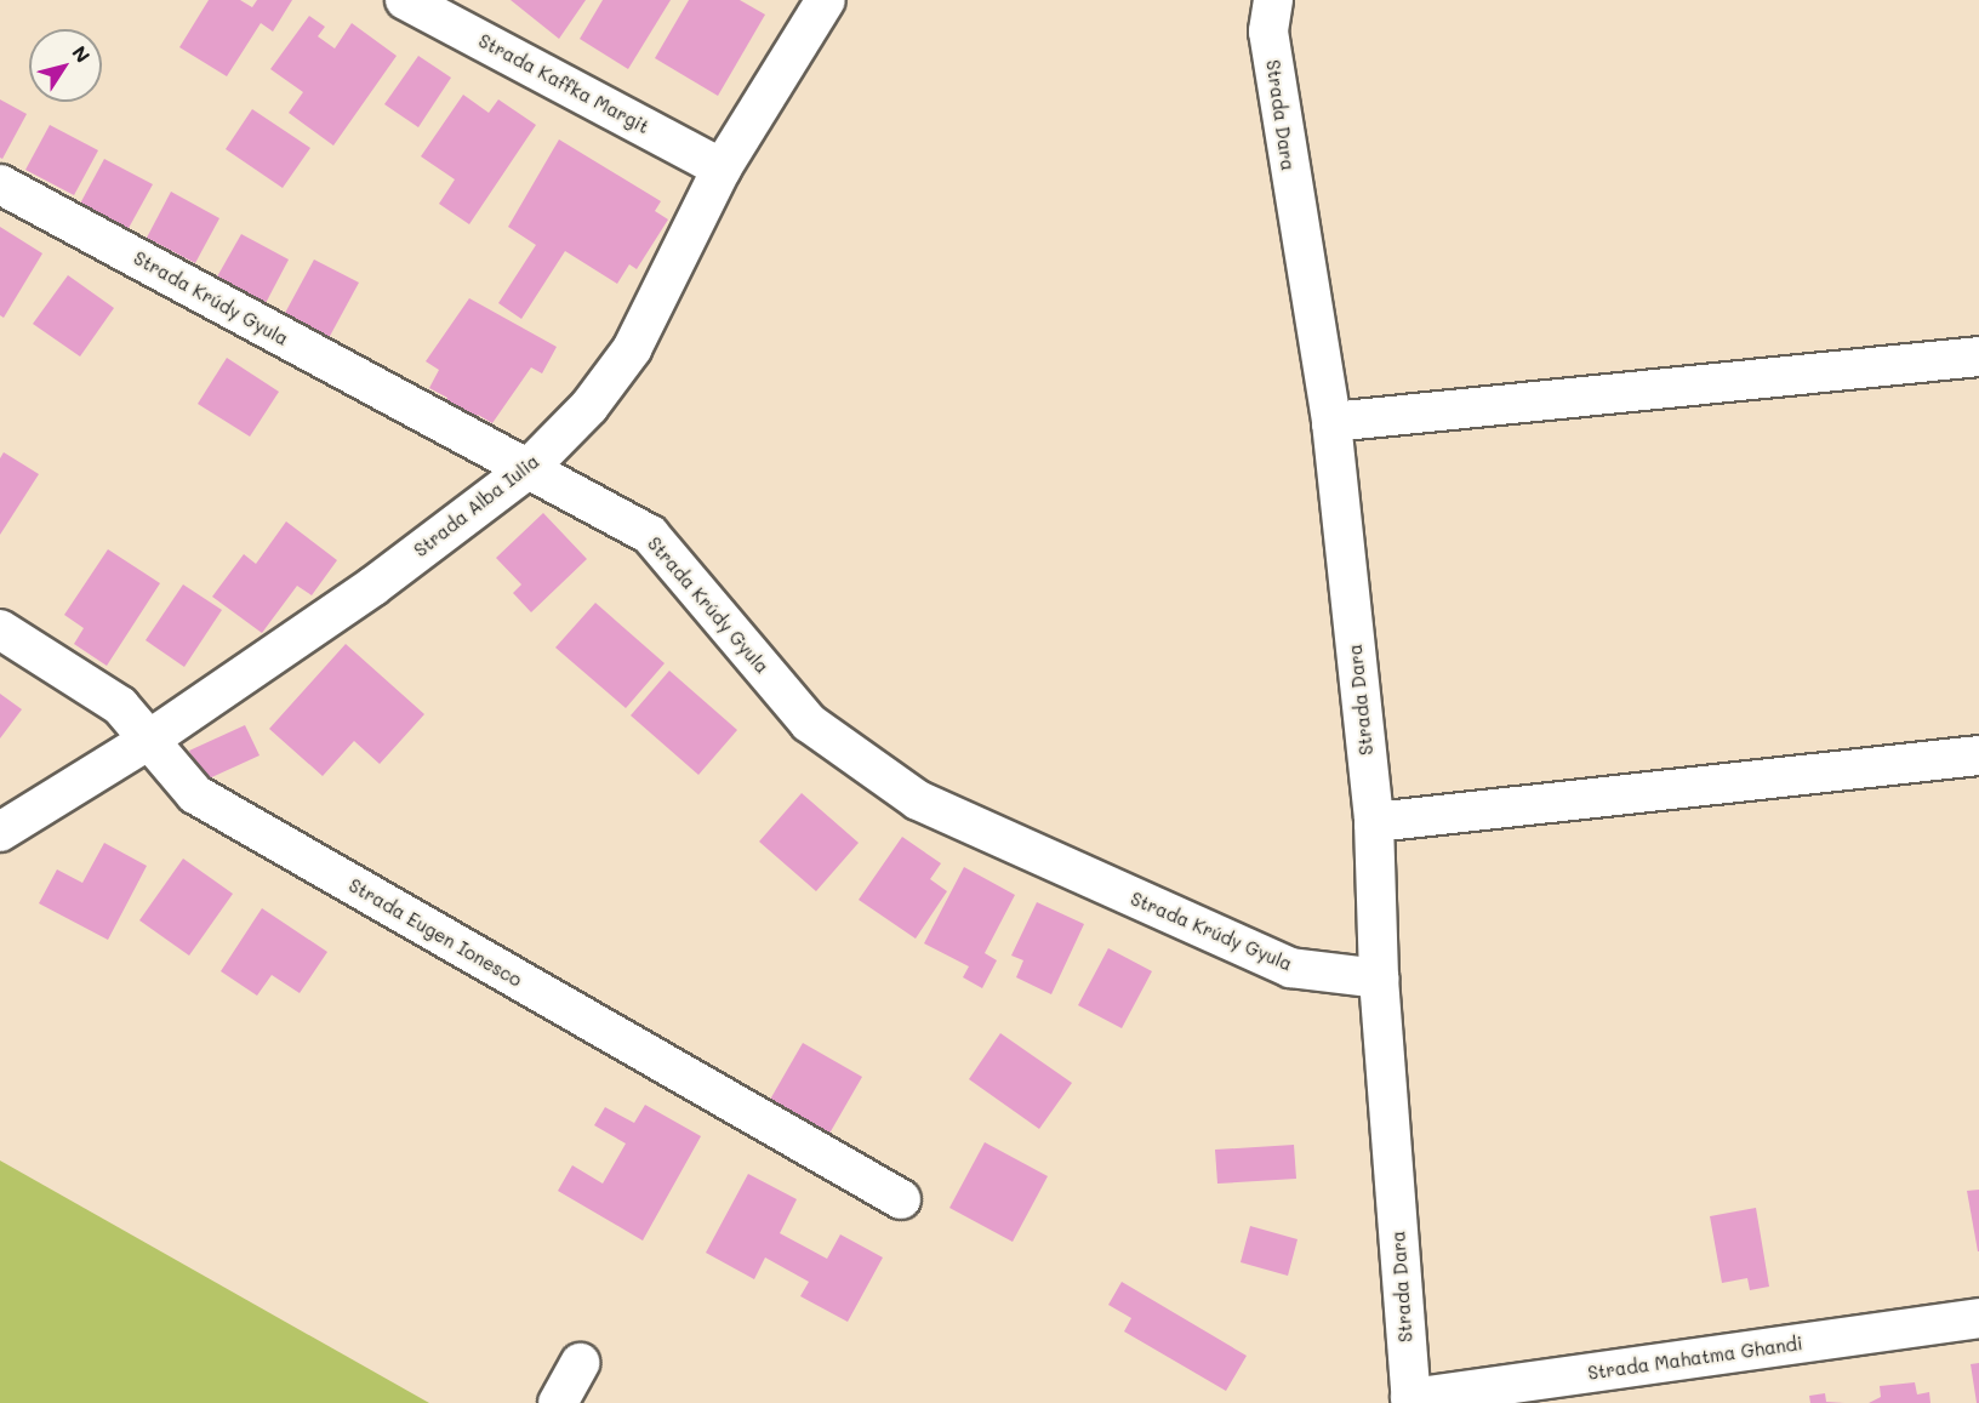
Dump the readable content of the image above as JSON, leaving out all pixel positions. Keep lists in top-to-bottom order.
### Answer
{
  "streets": {
    "street": [
      "Strada Kaffka Margit",
      "Strada Dara",
      "Strada Krúdy Gyula",
      "Strada Alba Iulia",
      "Strada Eugen Ionesco",
      "Strada Mahatma Ghandi"
    ]
  },
  "crossings": [
    ["Strada Kaffka Margit", "Strada Alba Iulia"],
    ["Strada Dara", "Strada Krúdy Gyula"],
    ["Strada Dara", "Strada Mahatma Ghandi"],
    ["Strada Krúdy Gyula", "Strada Alba Iulia"],
    ["Strada Alba Iulia", "Strada Eugen Ionesco"]
  ],
  "north": "top right"
}
